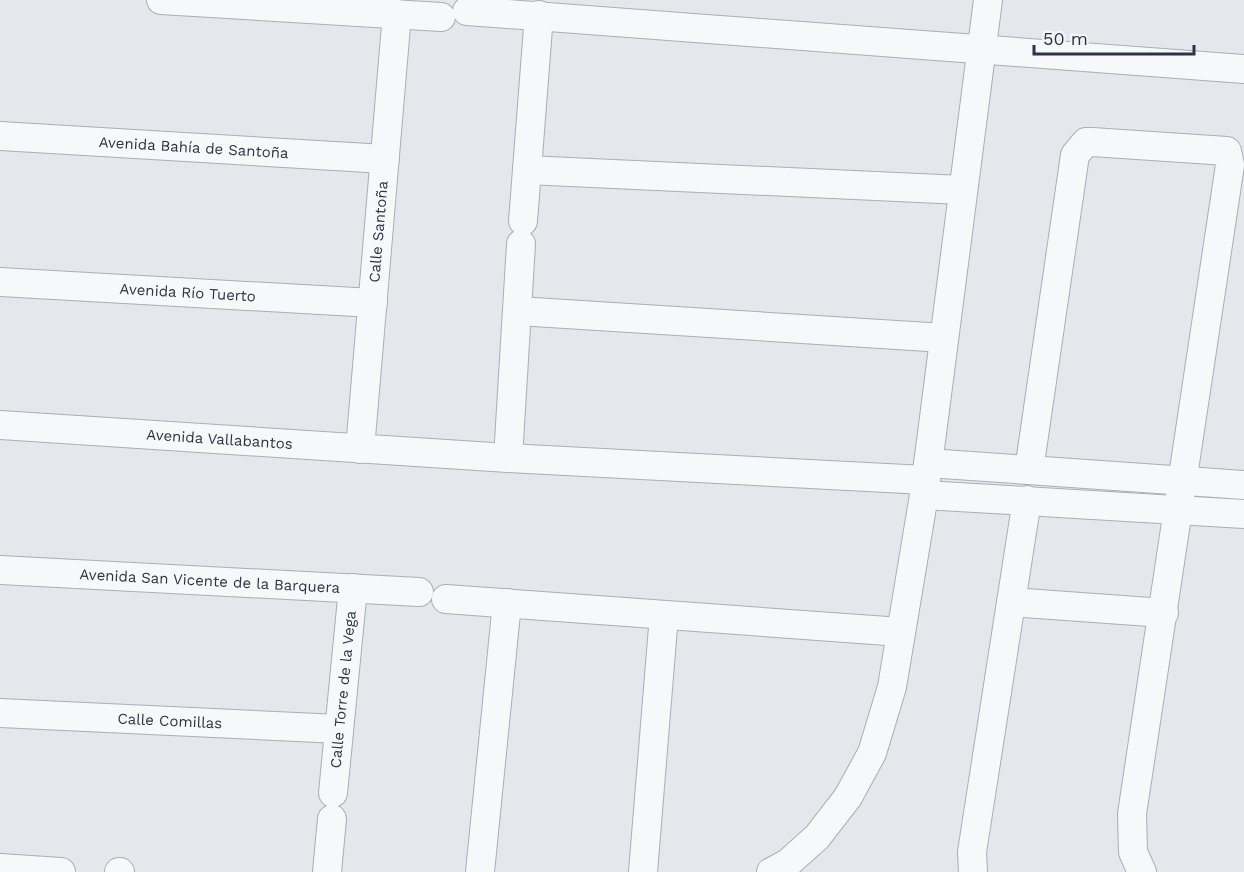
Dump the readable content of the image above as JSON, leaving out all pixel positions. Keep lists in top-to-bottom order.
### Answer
{
  "streets": {
    "street": [
      "Avenida Bahía de Santoña",
      "Calle Santoña",
      "Avenida Río Tuerto",
      "Avenida Vallabantos",
      "Avenida San Vicente de la Barquera",
      "Calle Torre de la Vega",
      "Calle Comillas"
    ]
  },
  "crossings": [
    ["Avenida Bahía de Santoña", "Calle Santoña"],
    ["Calle Santoña", "Avenida Río Tuerto"],
    ["Calle Santoña", "Avenida Vallabantos"],
    ["Avenida San Vicente de la Barquera", "Calle Torre de la Vega"],
    ["Calle Torre de la Vega", "Calle Comillas"]
  ],
  "scale_bar": "50 m"
}
